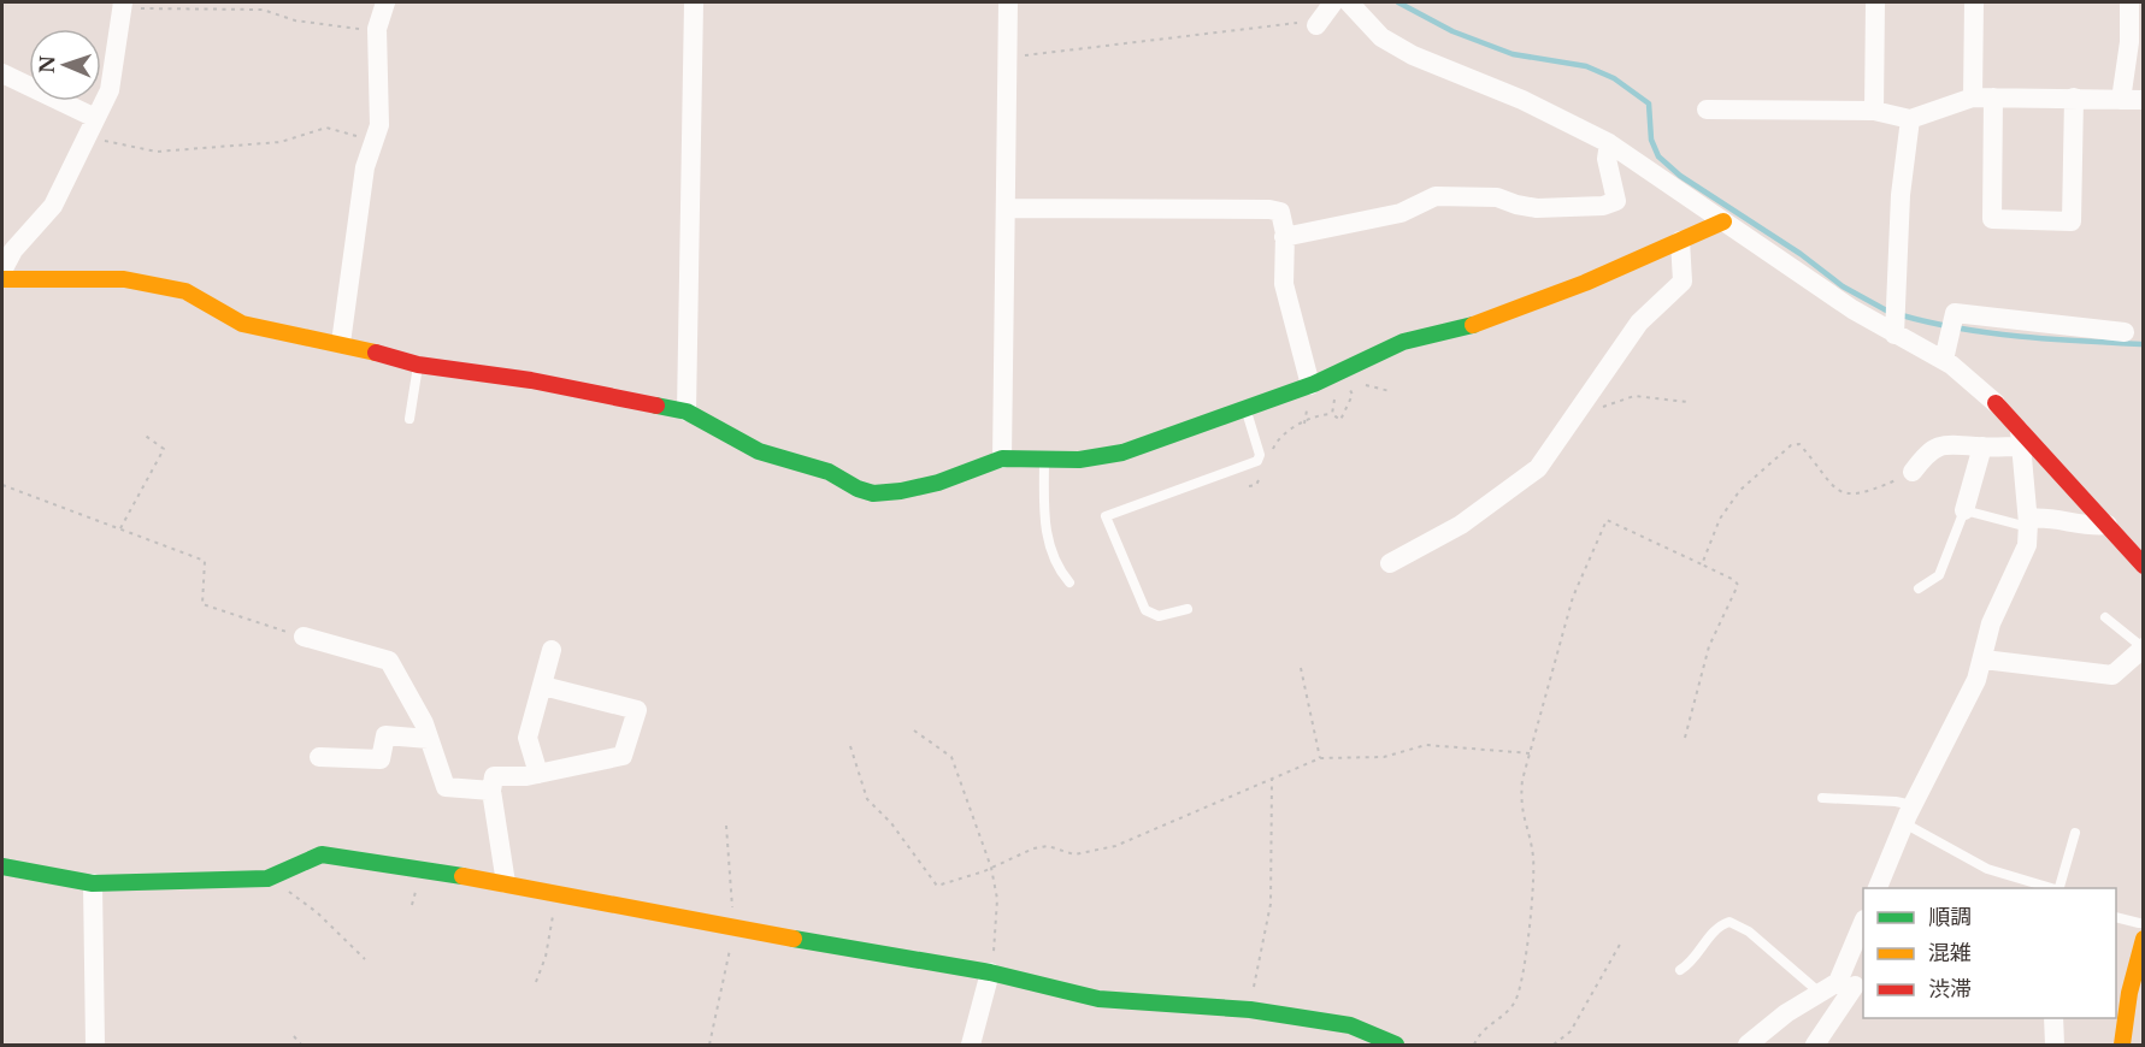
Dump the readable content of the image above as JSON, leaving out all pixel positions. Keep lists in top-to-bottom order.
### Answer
{
  "legend": ["順調", "混雑", "渋滞"],
  "north": "left"
}
